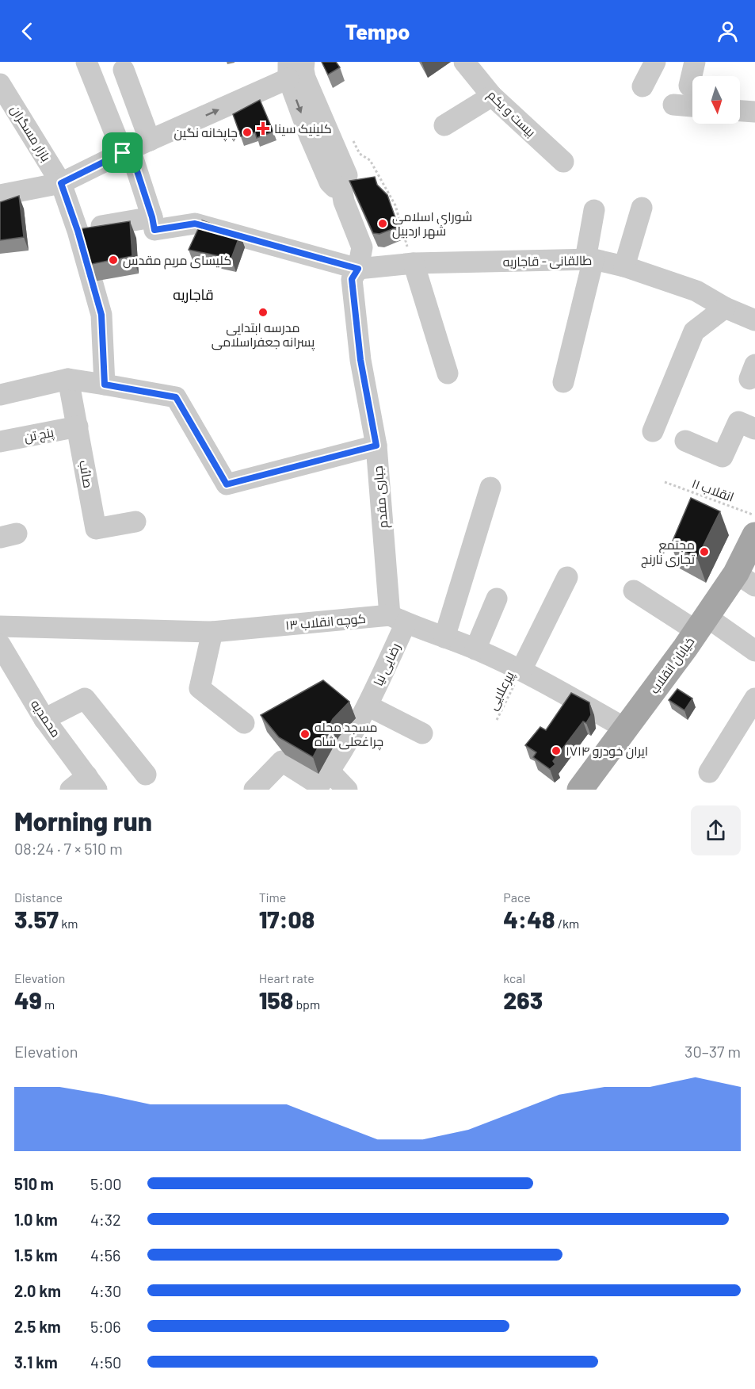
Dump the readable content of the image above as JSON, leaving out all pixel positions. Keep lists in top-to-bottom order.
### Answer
{
  "streets": {
    "main road": ["خیابان انقلاب"],
    "street": [
      "بیست و یکم",
      "بازار مسگران",
      "طالقانی - قاجاریه",
      "پنج تن",
      "صائب",
      "جباری مقدم",
      "کوچه انقلاب ۱۳",
      "رضایی نیا",
      "محمدیه"
    ],
    "path": ["انقلاب ۱۱", "پیرعلایی"]
  },
  "crossings": [
    ["طالقانی - قاجاریه", "جباری مقدم"],
    ["پنج تن", "صائب"],
    ["جباری مقدم", "کوچه انقلاب ۱۳"],
    ["جباری مقدم", "رضایی نیا"],
    ["کوچه انقلاب ۱۳", "رضایی نیا"],
    ["کوچه انقلاب ۱۳", "خیابان انقلاب"],
    ["کوچه انقلاب ۱۳", "پیرعلایی"]
  ],
  "districts": ["قاجاریه"],
  "places": {
    "health": ["کلینیک سینا"],
    "other": [
      "چاپخانه نگین",
      "شورای اسلامی شهر اردبیل",
      "کلیسای مریم مقدس",
      "مدرسه ابتدایی پسرانه جعفراسلامی",
      "مجتمع تجاری نارنج",
      "مسجد محله چراغعلی شاه",
      "ایران خودرو ۱۷۱۴"
    ]
  },
  "north": "bottom",
  "page": {
    "header": "Tempo",
    "heading": ["Morning run", "08:24 · 7 × 510 m"],
    "stats": [
      ["Distance", "3.57 km"],
      ["Time", "17:08"],
      ["Pace", "4:48 /km"],
      ["Elevation", "49 m"],
      ["Heart rate", "158 bpm"],
      ["kcal", "263"]
    ],
    "chart": ["Elevation", "30–37 m"],
    "list": [
      {
        "name": "510 m",
        "note": "5:00"
      },
      {
        "name": "1.0 km",
        "note": "4:32"
      },
      {
        "name": "1.5 km",
        "note": "4:56"
      },
      {
        "name": "2.0 km",
        "note": "4:30"
      },
      {
        "name": "2.5 km",
        "note": "5:06"
      },
      {
        "name": "3.1 km",
        "note": "4:50"
      }
    ]
  }
}
